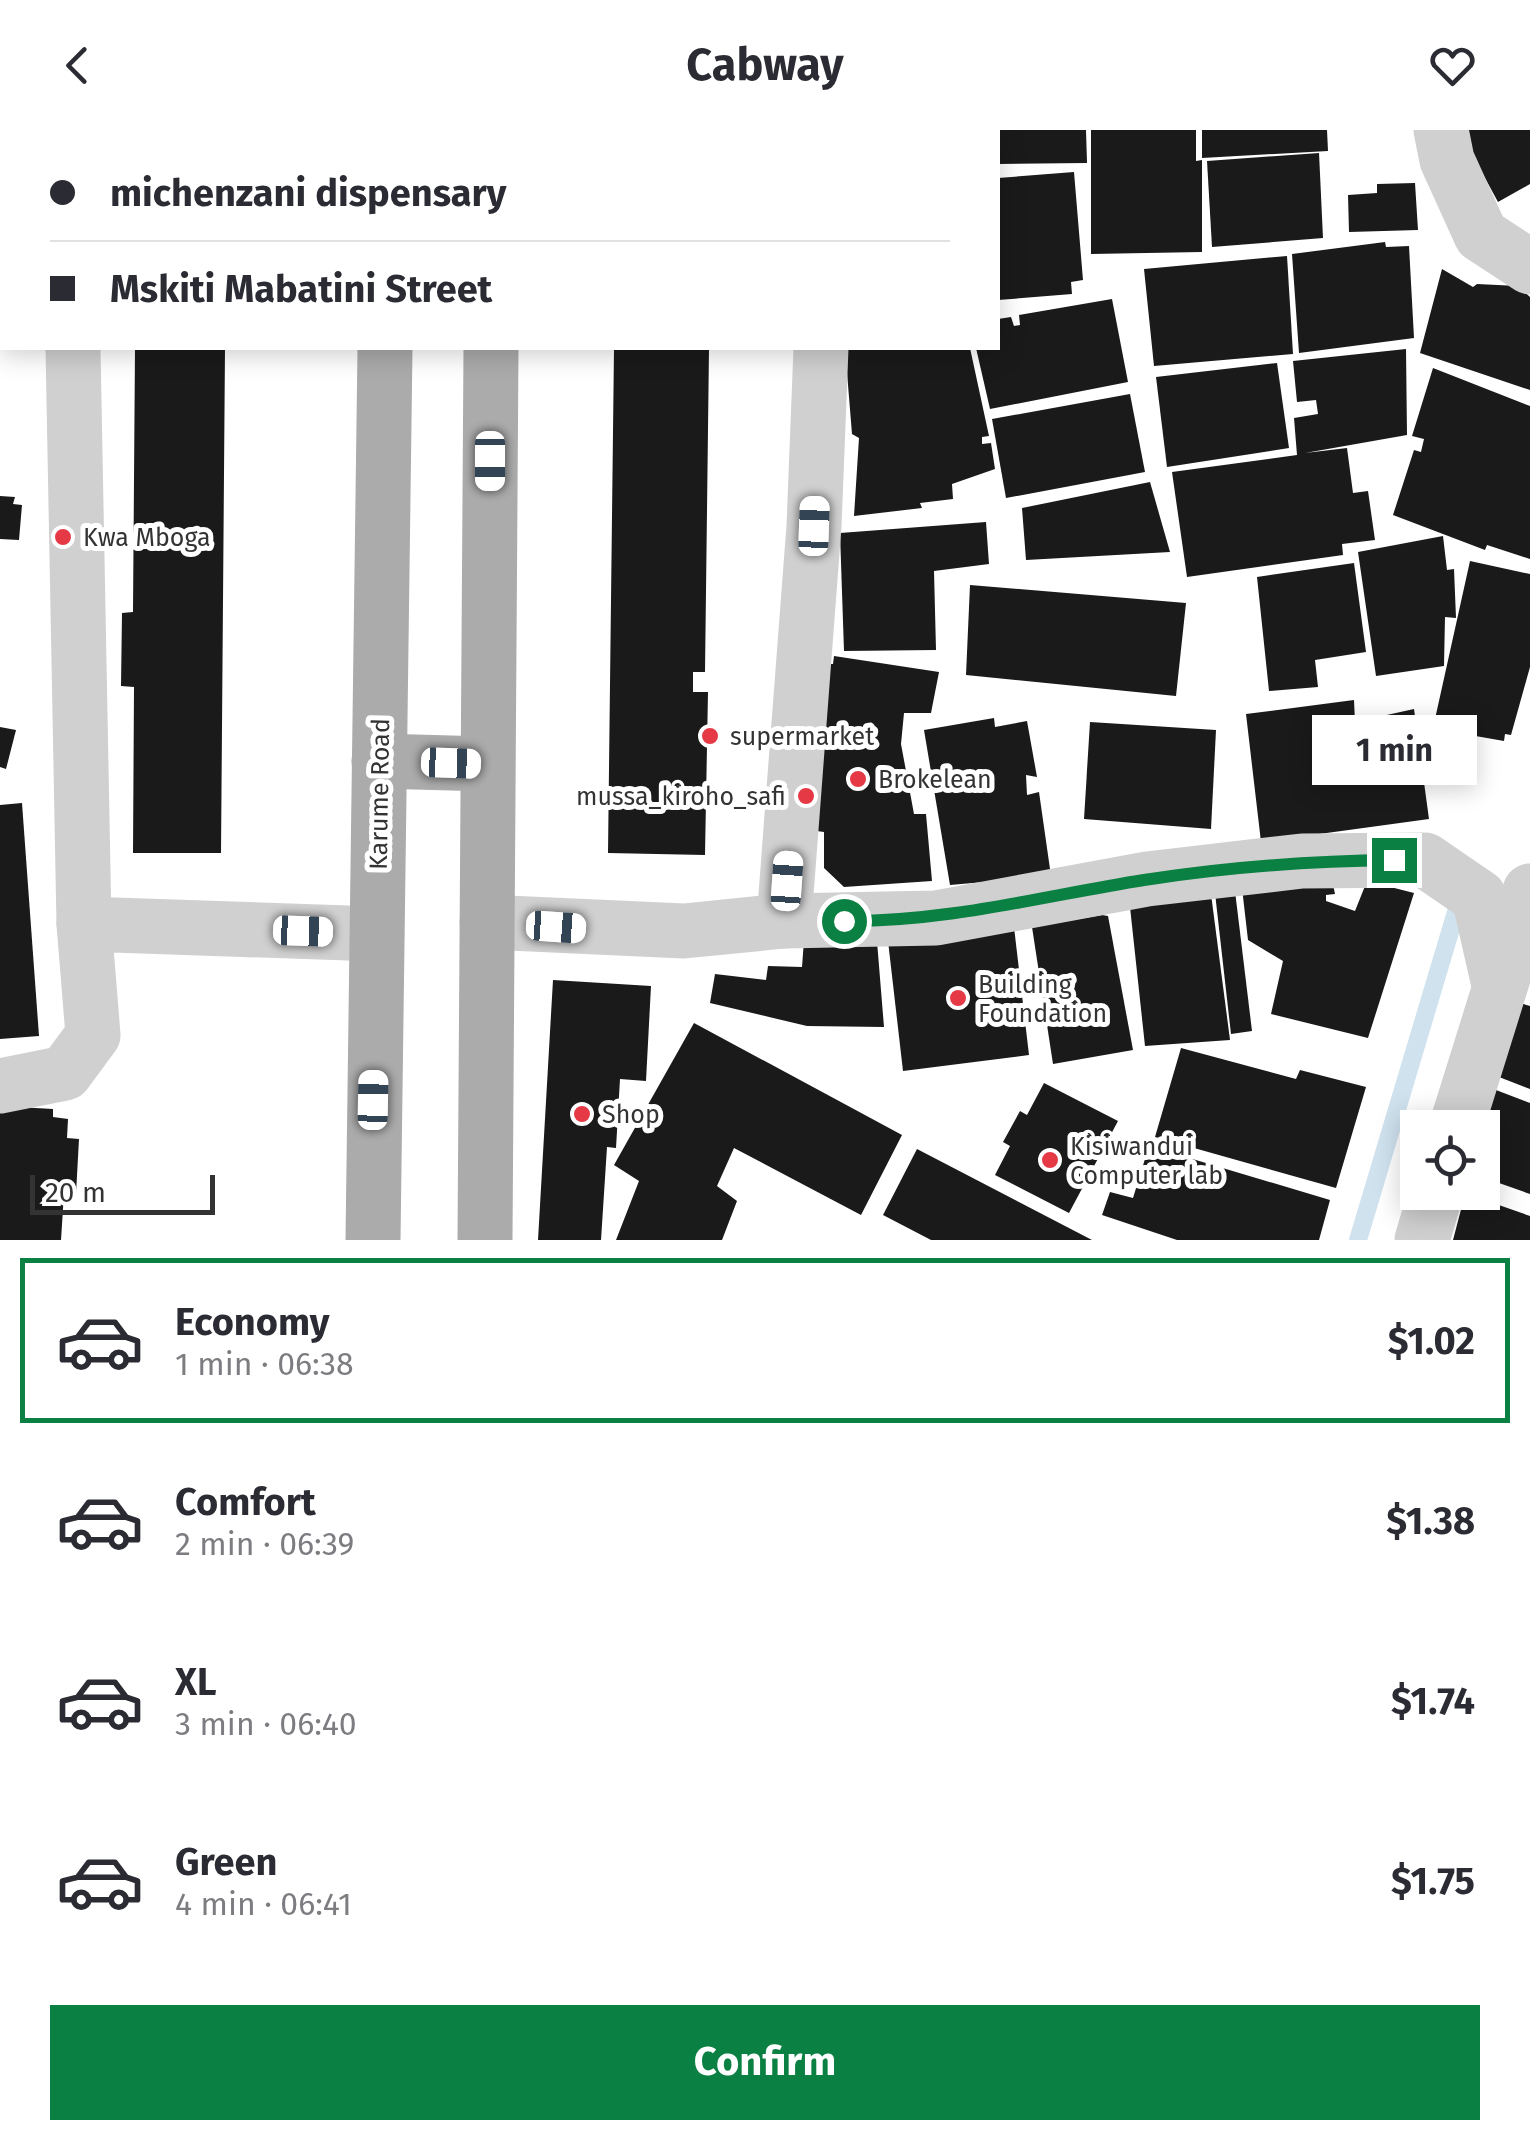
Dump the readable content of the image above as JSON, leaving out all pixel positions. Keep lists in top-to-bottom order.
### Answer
{
  "streets": {
    "main road": ["Karume Road"]
  },
  "places": [
    "Kwa Mboga",
    "supermarket",
    "Brokelean",
    "mussa_kiroho_safi",
    "Building Foundation",
    "Shop",
    "Kisiwandui Computer lab"
  ],
  "scale_bar": "20 m",
  "page": {
    "header": "Cabway",
    "banner": ["michenzani dispensary", "Mskiti Mabatini Street"],
    "bubble": "1 min",
    "scale": "20 m",
    "list": [
      {
        "name": "Economy",
        "note": "1 min · 06:38",
        "value": "$1.02"
      },
      {
        "name": "Comfort",
        "note": "2 min · 06:39",
        "value": "$1.38"
      },
      {
        "name": "XL",
        "note": "3 min · 06:40",
        "value": "$1.74"
      },
      {
        "name": "Green",
        "note": "4 min · 06:41",
        "value": "$1.75"
      }
    ],
    "buttons": "Confirm"
  }
}
